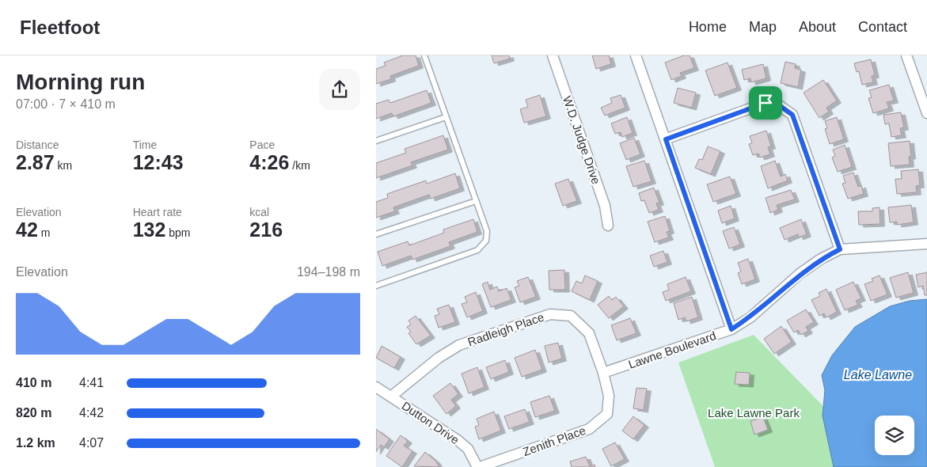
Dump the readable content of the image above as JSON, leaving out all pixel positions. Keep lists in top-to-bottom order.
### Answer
{
  "streets": {
    "street": [
      "W.D. Judge Drive",
      "Radleigh Place",
      "Lawne Boulevard",
      "Dutton Drive",
      "Zenith Place"
    ]
  },
  "crossings": [
    ["Radleigh Place", "Lawne Boulevard"],
    ["Radleigh Place", "Dutton Drive"],
    ["Radleigh Place", "Zenith Place"],
    ["Lawne Boulevard", "Zenith Place"],
    ["Dutton Drive", "Zenith Place"]
  ],
  "water": ["Lake Lawne"],
  "parks": ["Lake Lawne Park"],
  "page": {
    "header": "Fleetfoot",
    "nav": [
      "Home",
      "Map",
      "About",
      "Contact"
    ],
    "heading": ["Morning run", "07:00 · 7 × 410 m"],
    "stats": [
      ["Distance", "2.87 km"],
      ["Time", "12:43"],
      ["Pace", "4:26 /km"],
      ["Elevation", "42 m"],
      ["Heart rate", "132 bpm"],
      ["kcal", "216"]
    ],
    "chart": ["Elevation", "194–198 m"],
    "list": [
      {
        "name": "410 m",
        "note": "4:41"
      },
      {
        "name": "820 m",
        "note": "4:42"
      },
      {
        "name": "1.2 km",
        "note": "4:07"
      }
    ]
  }
}
